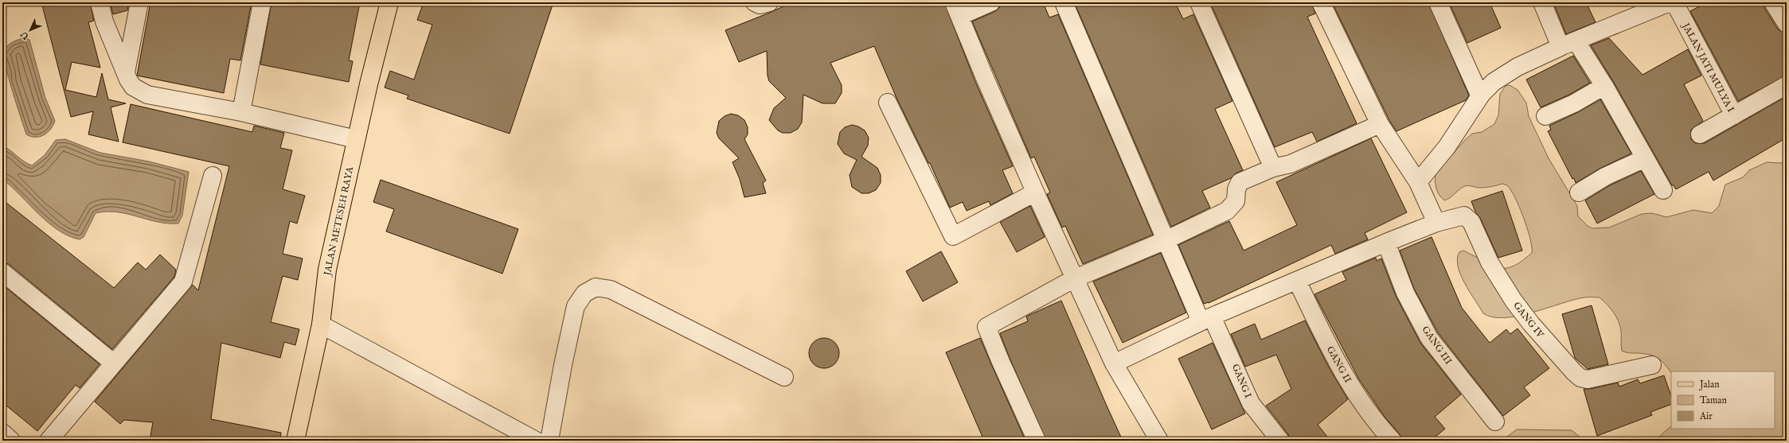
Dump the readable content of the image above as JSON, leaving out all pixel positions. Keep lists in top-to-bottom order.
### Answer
{
  "streets": {
    "main road": ["JALAN METESEH RAYA"],
    "street": [
      "JALAN JATI MULYA I",
      "GANG IV",
      "GANG III",
      "GANG II",
      "GANG I"
    ]
  },
  "legend": ["Jalan", "Taman", "Air"],
  "north": "bottom left"
}
